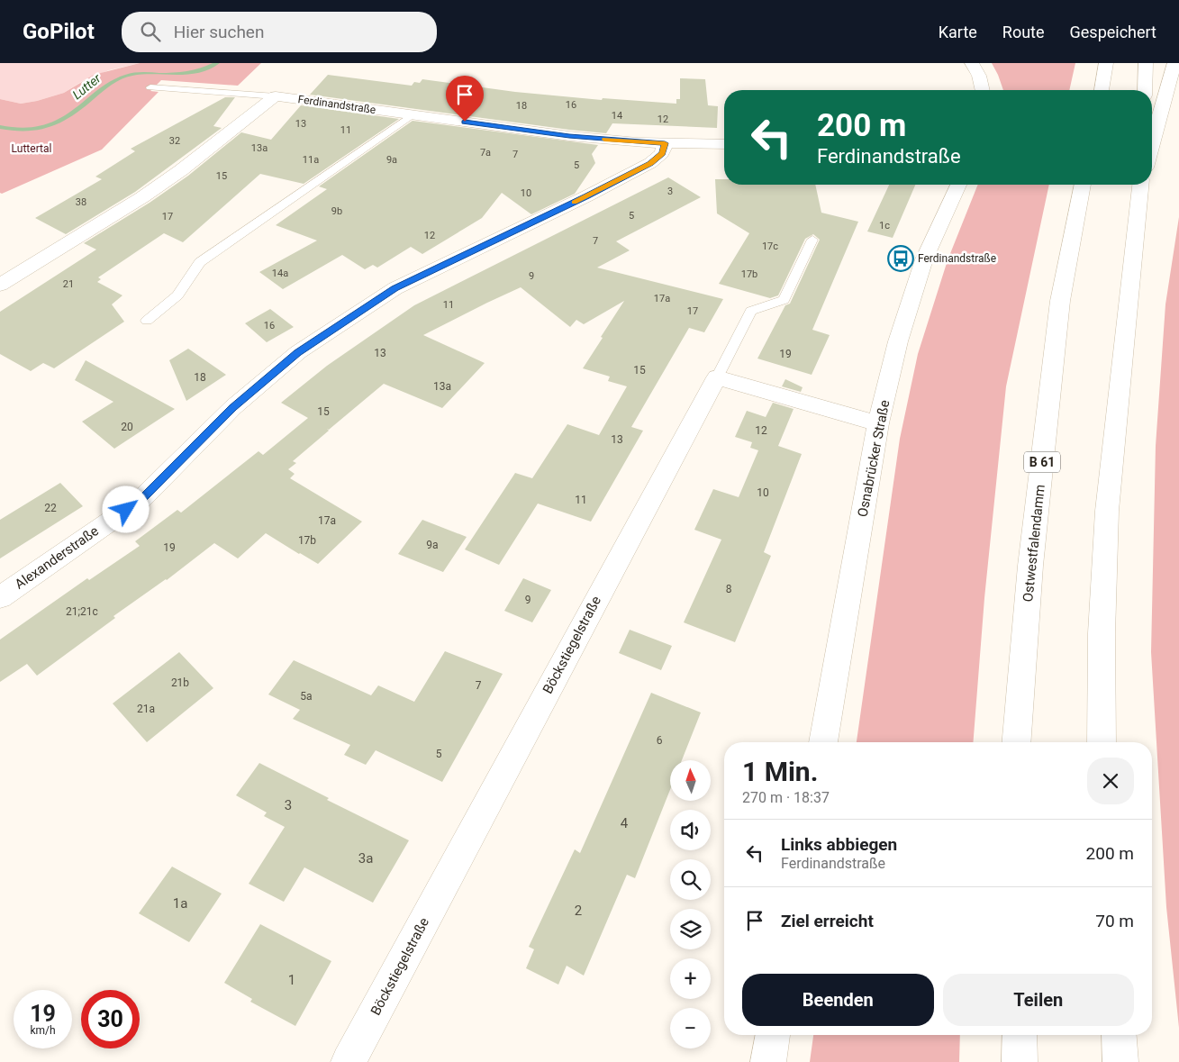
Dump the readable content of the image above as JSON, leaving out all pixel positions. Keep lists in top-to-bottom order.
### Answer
{
  "streets": {
    "main road": [
      "Ferdinandstraße",
      "Osnabrücker Straße",
      "B 61",
      "Ostwestfalendamm",
      "Alexanderstraße",
      "Böckstiegelstraße"
    ]
  },
  "crossings": [
    ["Ferdinandstraße", "Alexanderstraße"]
  ],
  "water": ["Lutter"],
  "parks": ["Luttertal"],
  "places": {
    "bus stop": ["Ferdinandstraße"]
  },
  "house_numbers": [
    "16",
    "18",
    "14",
    "12",
    "13",
    "11",
    "32",
    "13a",
    "7a",
    "7",
    "11a",
    "9a",
    "5",
    "15",
    "3",
    "10",
    "38",
    "9b",
    "5",
    "17",
    "1c",
    "12",
    "7",
    "17c",
    "14a",
    "17b",
    "9",
    "21",
    "17a",
    "11",
    "17",
    "16",
    "13",
    "19",
    "15",
    "18",
    "13a",
    "15",
    "20",
    "12",
    "13",
    "10",
    "11",
    "22",
    "17a",
    "17b",
    "9a",
    "19",
    "8",
    "9",
    "21;21c",
    "21b",
    "7",
    "5a",
    "21a",
    "6",
    "5",
    "3",
    "4",
    "3a",
    "1a",
    "2",
    "1"
  ],
  "north": "top",
  "page": {
    "header": "GoPilot",
    "search": "Hier suchen",
    "nav": ["Karte", "Route", "Gespeichert"],
    "turn": ["200 m", "Ferdinandstraße"],
    "heading": ["1 Min.", "270 m · 18:37"],
    "map_buttons": ["+", "−"],
    "list": [
      {
        "name": "Links abbiegen",
        "note": "Ferdinandstraße",
        "value": "200 m"
      },
      {
        "name": "Ziel erreicht",
        "value": "70 m"
      }
    ],
    "buttons": ["Beenden", "Teilen"],
    "speed": "19 km/h",
    "limit": "30"
  }
}
